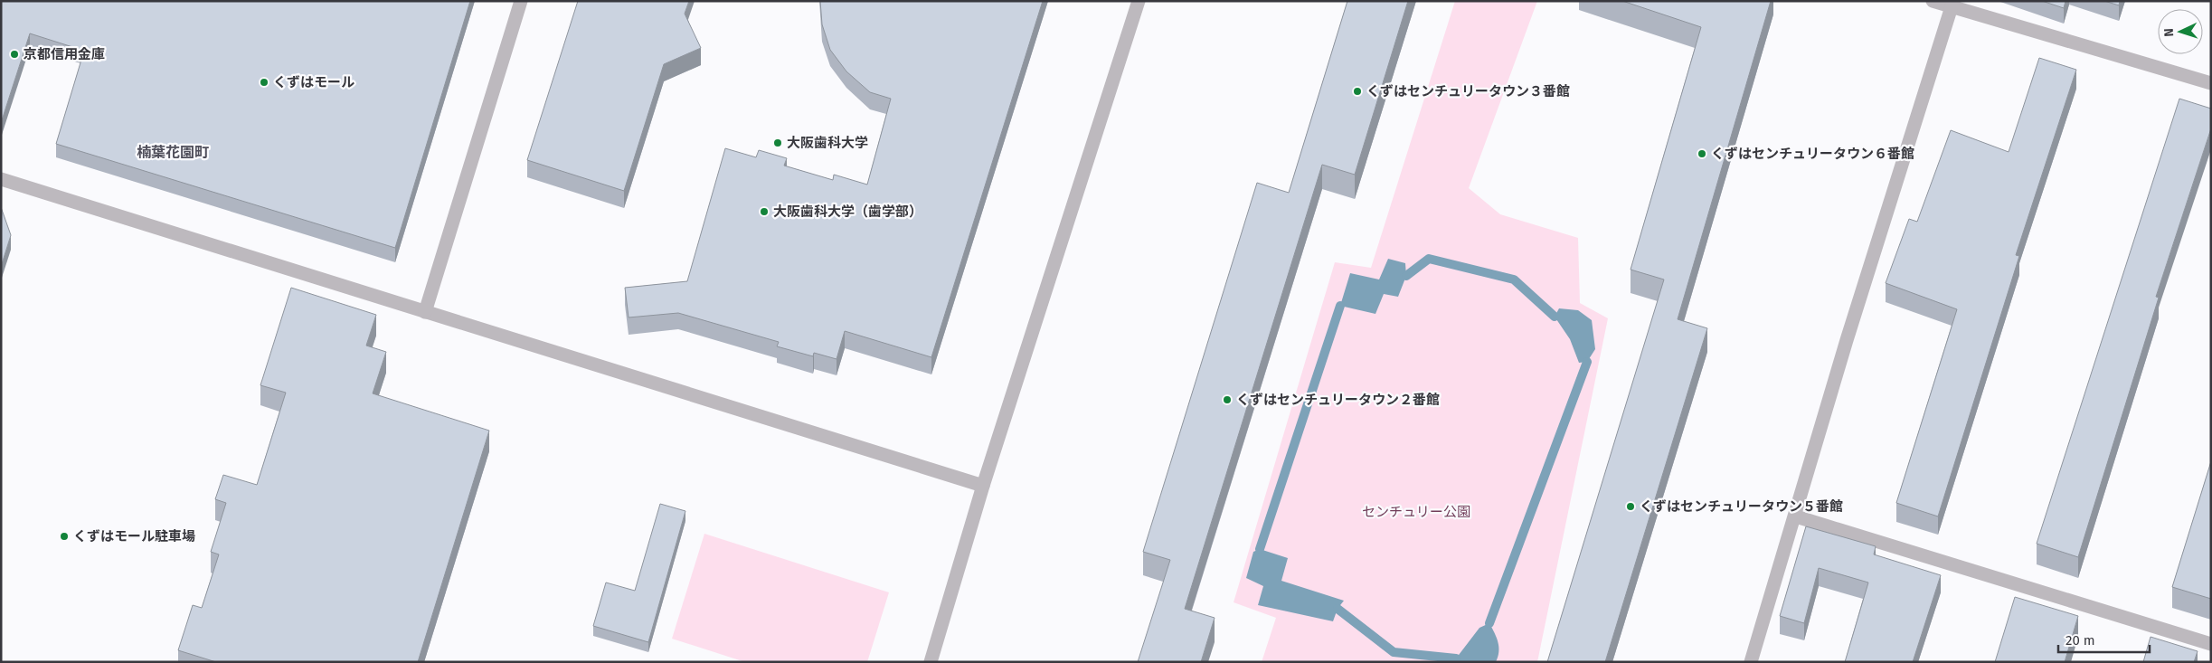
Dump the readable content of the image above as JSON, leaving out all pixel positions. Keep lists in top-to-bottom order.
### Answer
{
  "districts": ["楠葉花園町"],
  "parks": ["センチュリー公園"],
  "places": [
    "京都信用金庫",
    "くずはモール",
    "くずはセンチュリータウン３番館",
    "大阪歯科大学",
    "くずはセンチュリータウン６番館",
    "大阪歯科大学（歯学部）",
    "くずはセンチュリータウン２番館",
    "くずはセンチュリータウン５番館",
    "くずはモール駐車場"
  ],
  "scale_bar": "20 m",
  "north": "left"
}
